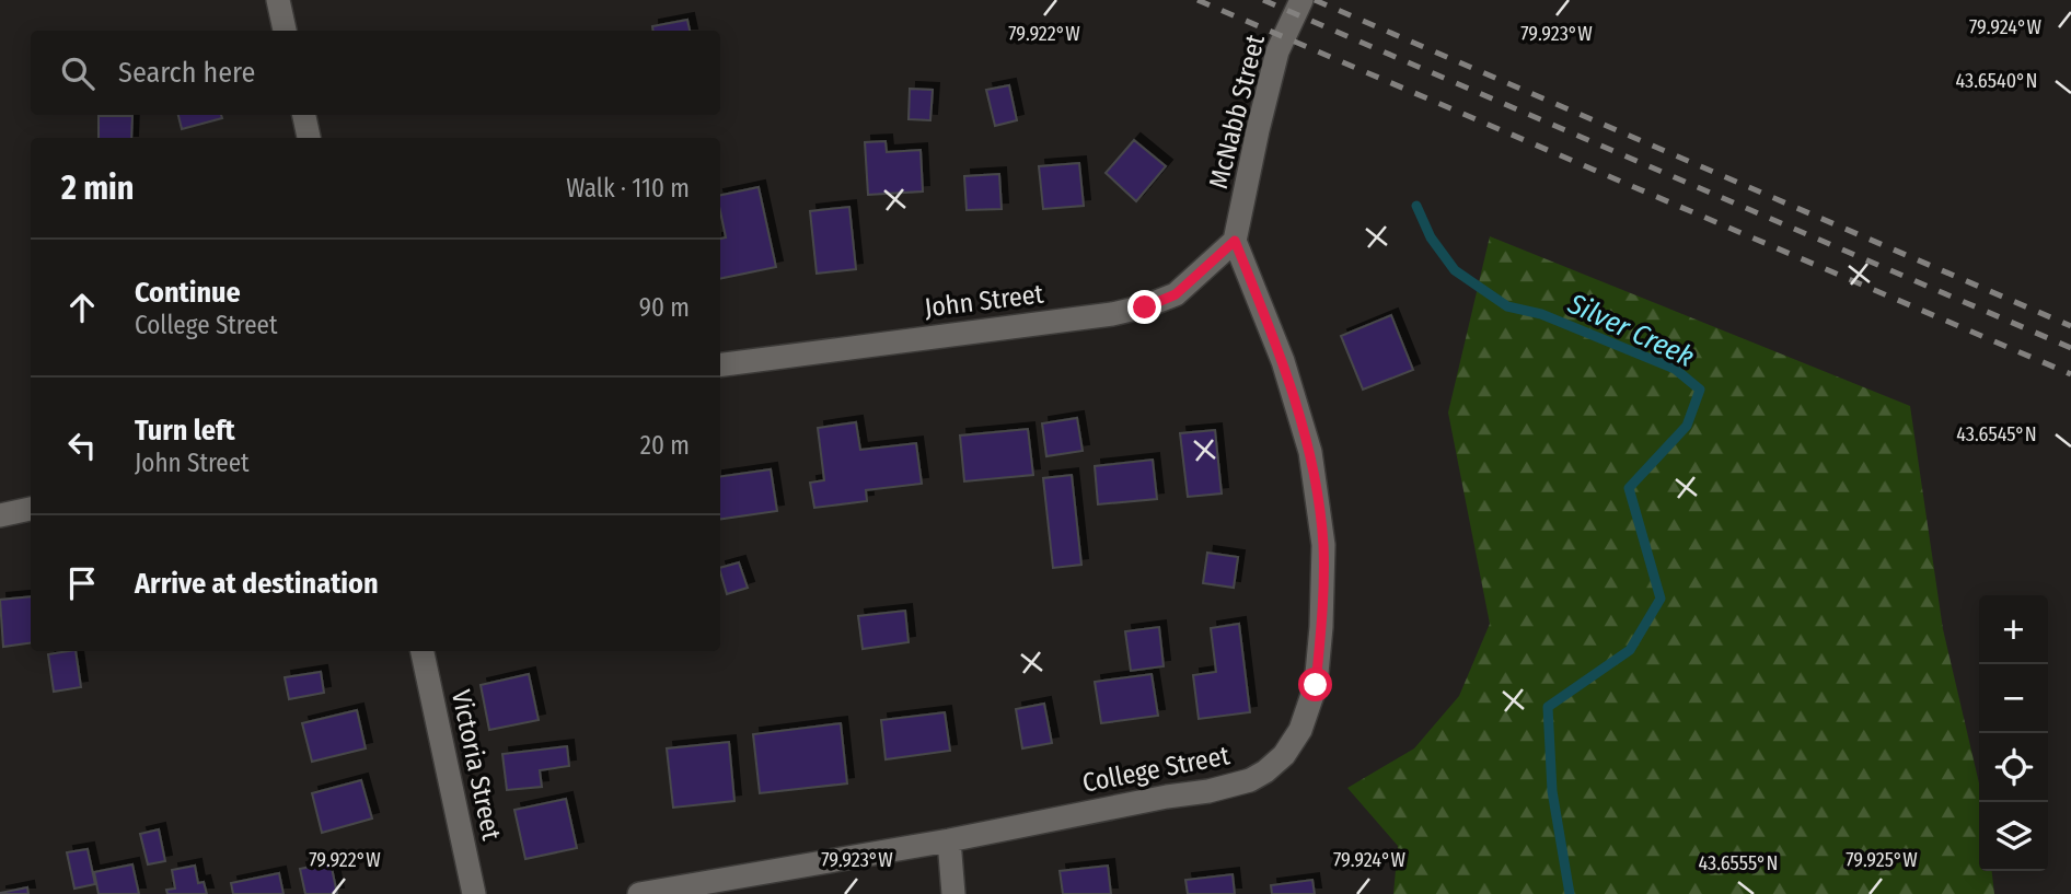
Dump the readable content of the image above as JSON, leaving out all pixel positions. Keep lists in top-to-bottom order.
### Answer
{
  "streets": {
    "street": [
      "McNabb Street",
      "John Street",
      "Victoria Street",
      "College Street"
    ]
  },
  "crossings": [
    ["McNabb Street", "John Street"],
    ["McNabb Street", "College Street"],
    ["John Street", "College Street"]
  ],
  "water": ["Silver Creek"],
  "page": {
    "search": "Search here",
    "heading": ["2 min", "Walk · 110 m"],
    "list": [
      ["Continue", "College Street", "90 m"],
      ["Turn left", "John Street", "20 m"],
      "Arrive at destination"
    ],
    "map_buttons": ["+", "−"]
  },
  "coordinates": [
    "79.924°W",
    "79.922°W",
    "79.923°W",
    "43.6540°N",
    "43.6545°N",
    "79.925°W",
    "43.6555°N"
  ]
}
